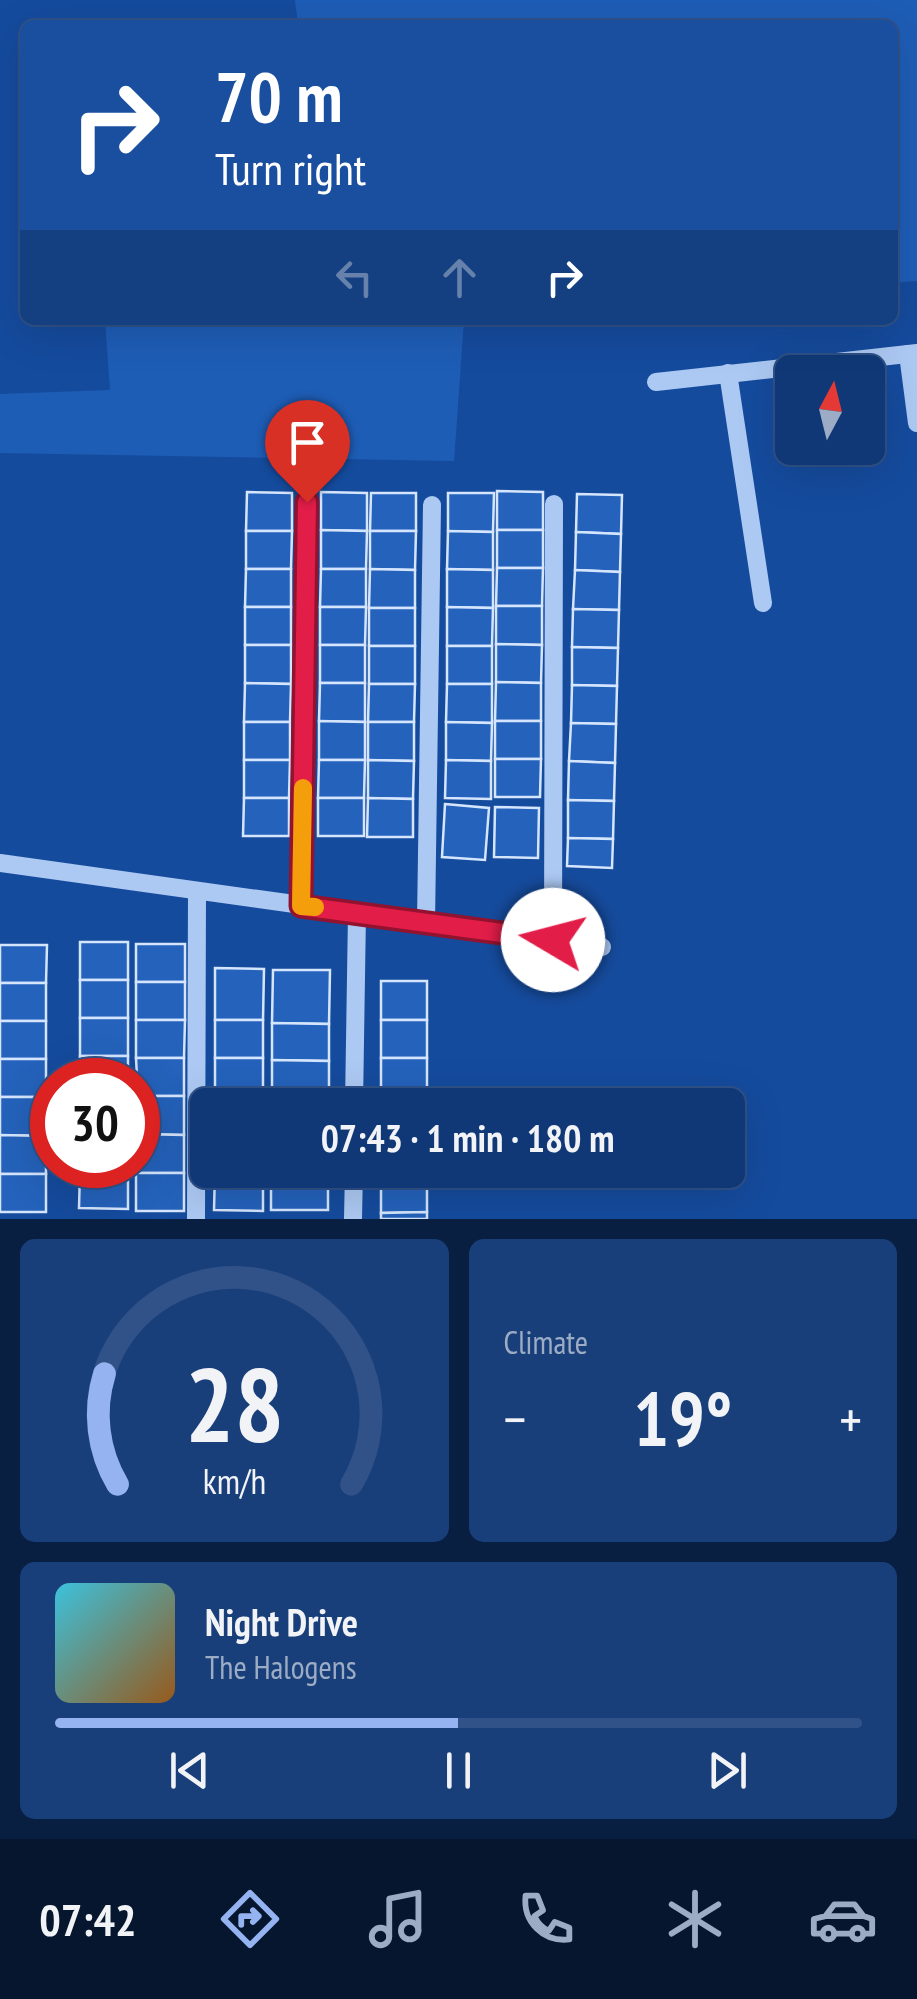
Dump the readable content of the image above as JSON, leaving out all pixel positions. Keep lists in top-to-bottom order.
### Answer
{
  "north": "top",
  "page": {
    "turn": ["70 m", "Turn right"],
    "limit": "30",
    "trip": "07:43 · 1 min · 180 m",
    "tile": "Climate",
    "heat": ["−", "19°", "+"],
    "song": ["Night Drive", "The Halogens"],
    "tabs": "07:42",
    "gauge": ["28", "km/h"]
  }
}
